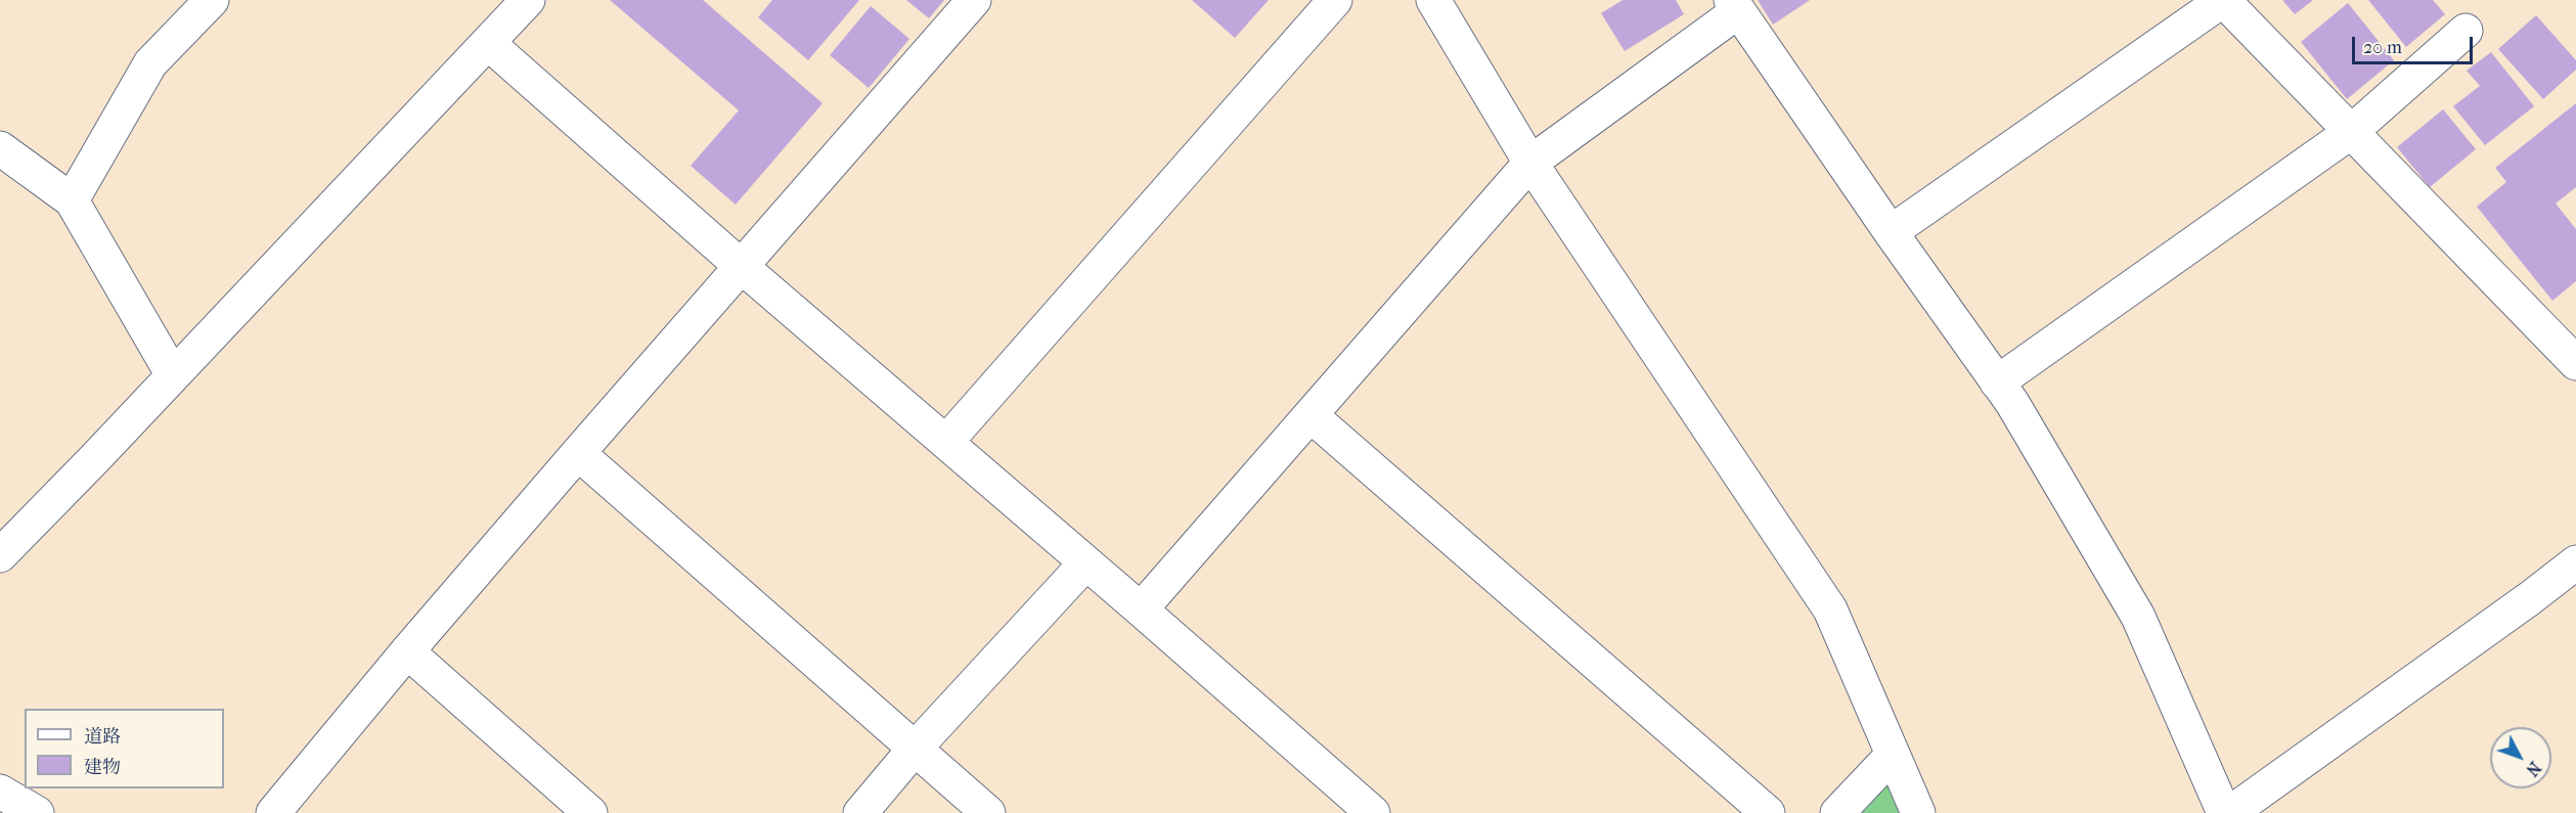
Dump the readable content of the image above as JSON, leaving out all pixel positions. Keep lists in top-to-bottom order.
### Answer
{
  "legend": ["道路", "建物"],
  "scale_bar": "20 m",
  "north": "bottom right"
}
